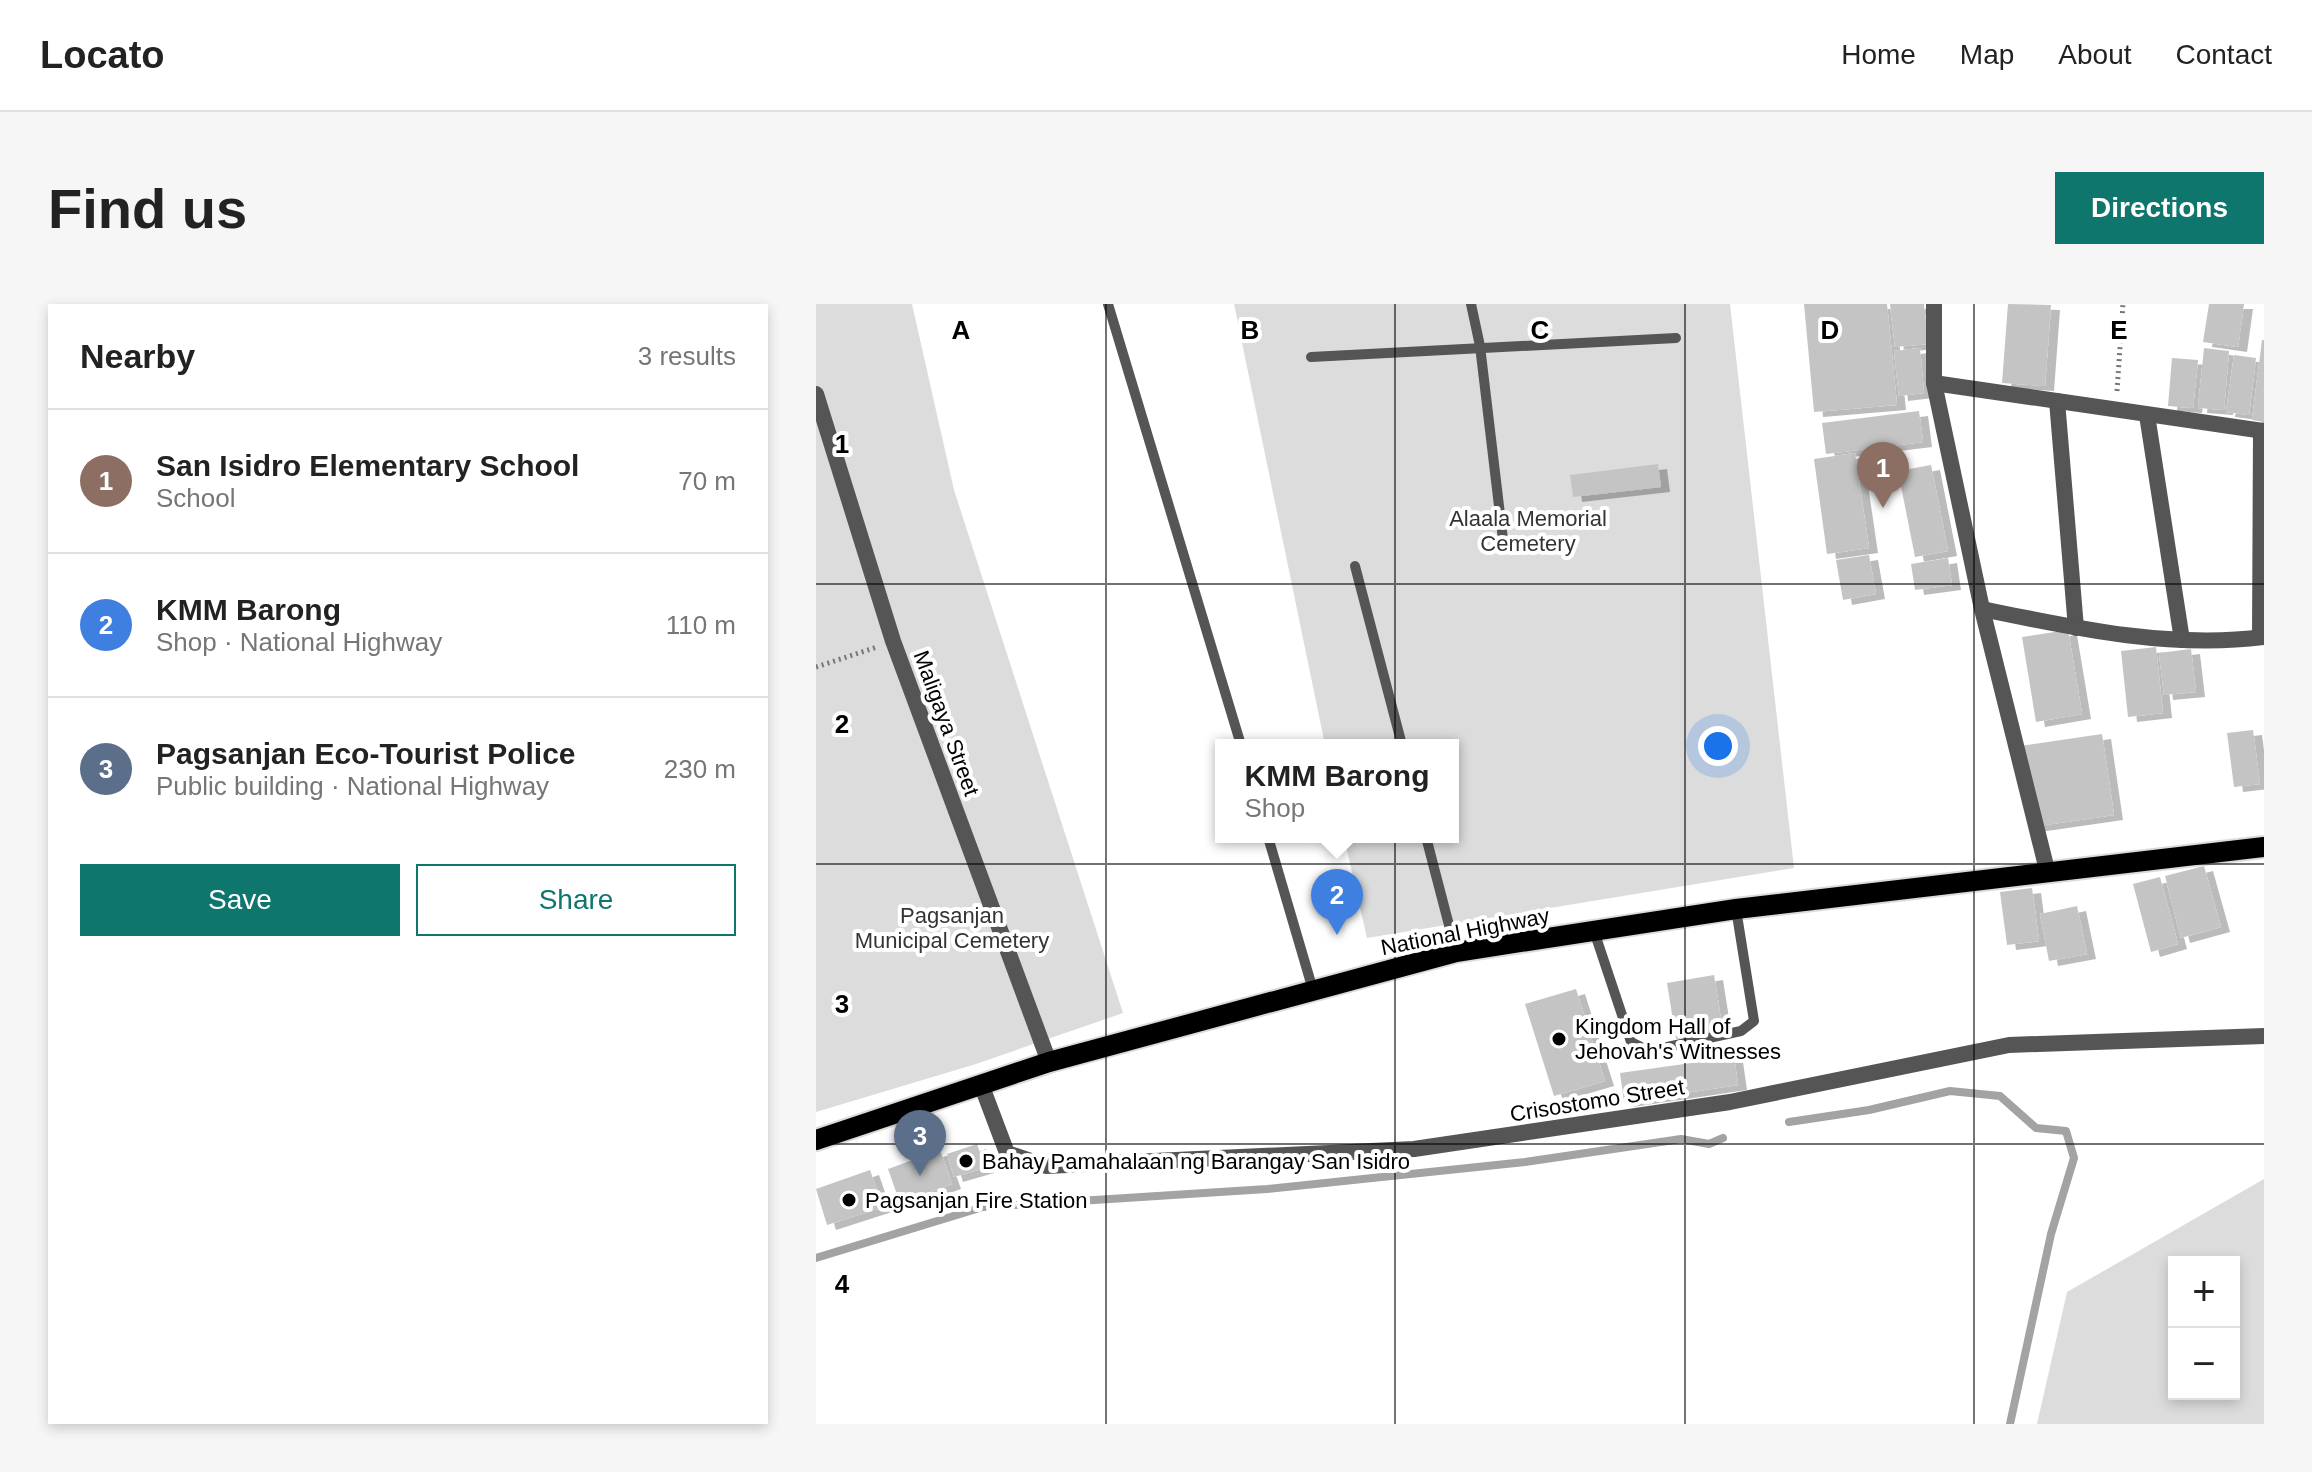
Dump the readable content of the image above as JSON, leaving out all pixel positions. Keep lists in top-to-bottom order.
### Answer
{
  "streets": {
    "main road": ["National Highway"],
    "street": ["Maligaya Street", "Crisostomo Street"]
  },
  "crossings": [
    ["Maligaya Street", "National Highway"],
    ["National Highway", "Crisostomo Street"]
  ],
  "parks": ["Alaala Memorial Cemetery", "Pagsanjan Municipal Cemetery"],
  "places": ["Kingdom Hall of Jehovah's Witnesses", "Bahay Pamahalaan ng Barangay San Isidro", "Pagsanjan Fire Station"],
  "page": {
    "header": "Locato",
    "nav": [
      "Home",
      "Map",
      "About",
      "Contact"
    ],
    "buttons": [
      "Directions",
      ["Save", "Share"]
    ],
    "title": "Find us",
    "heading": ["Nearby", "3 results"],
    "list": [
      {
        "mark": "1",
        "name": "San Isidro Elementary School",
        "note": "School",
        "value": "70 m"
      },
      {
        "mark": "2",
        "name": "KMM Barong",
        "note": "Shop · National Highway",
        "value": "110 m"
      },
      {
        "mark": "3",
        "name": "Pagsanjan Eco-Tourist Police",
        "note": "Public building · National Highway",
        "value": "230 m"
      }
    ],
    "pins": ["1", "2", "3"],
    "popup": ["KMM Barong", "Shop"],
    "map_buttons": ["+", "−"]
  },
  "grid": {
    "columns": [
      "A",
      "B",
      "C",
      "D",
      "E"
    ],
    "rows": [
      "1",
      "2",
      "3",
      "4"
    ]
  }
}
